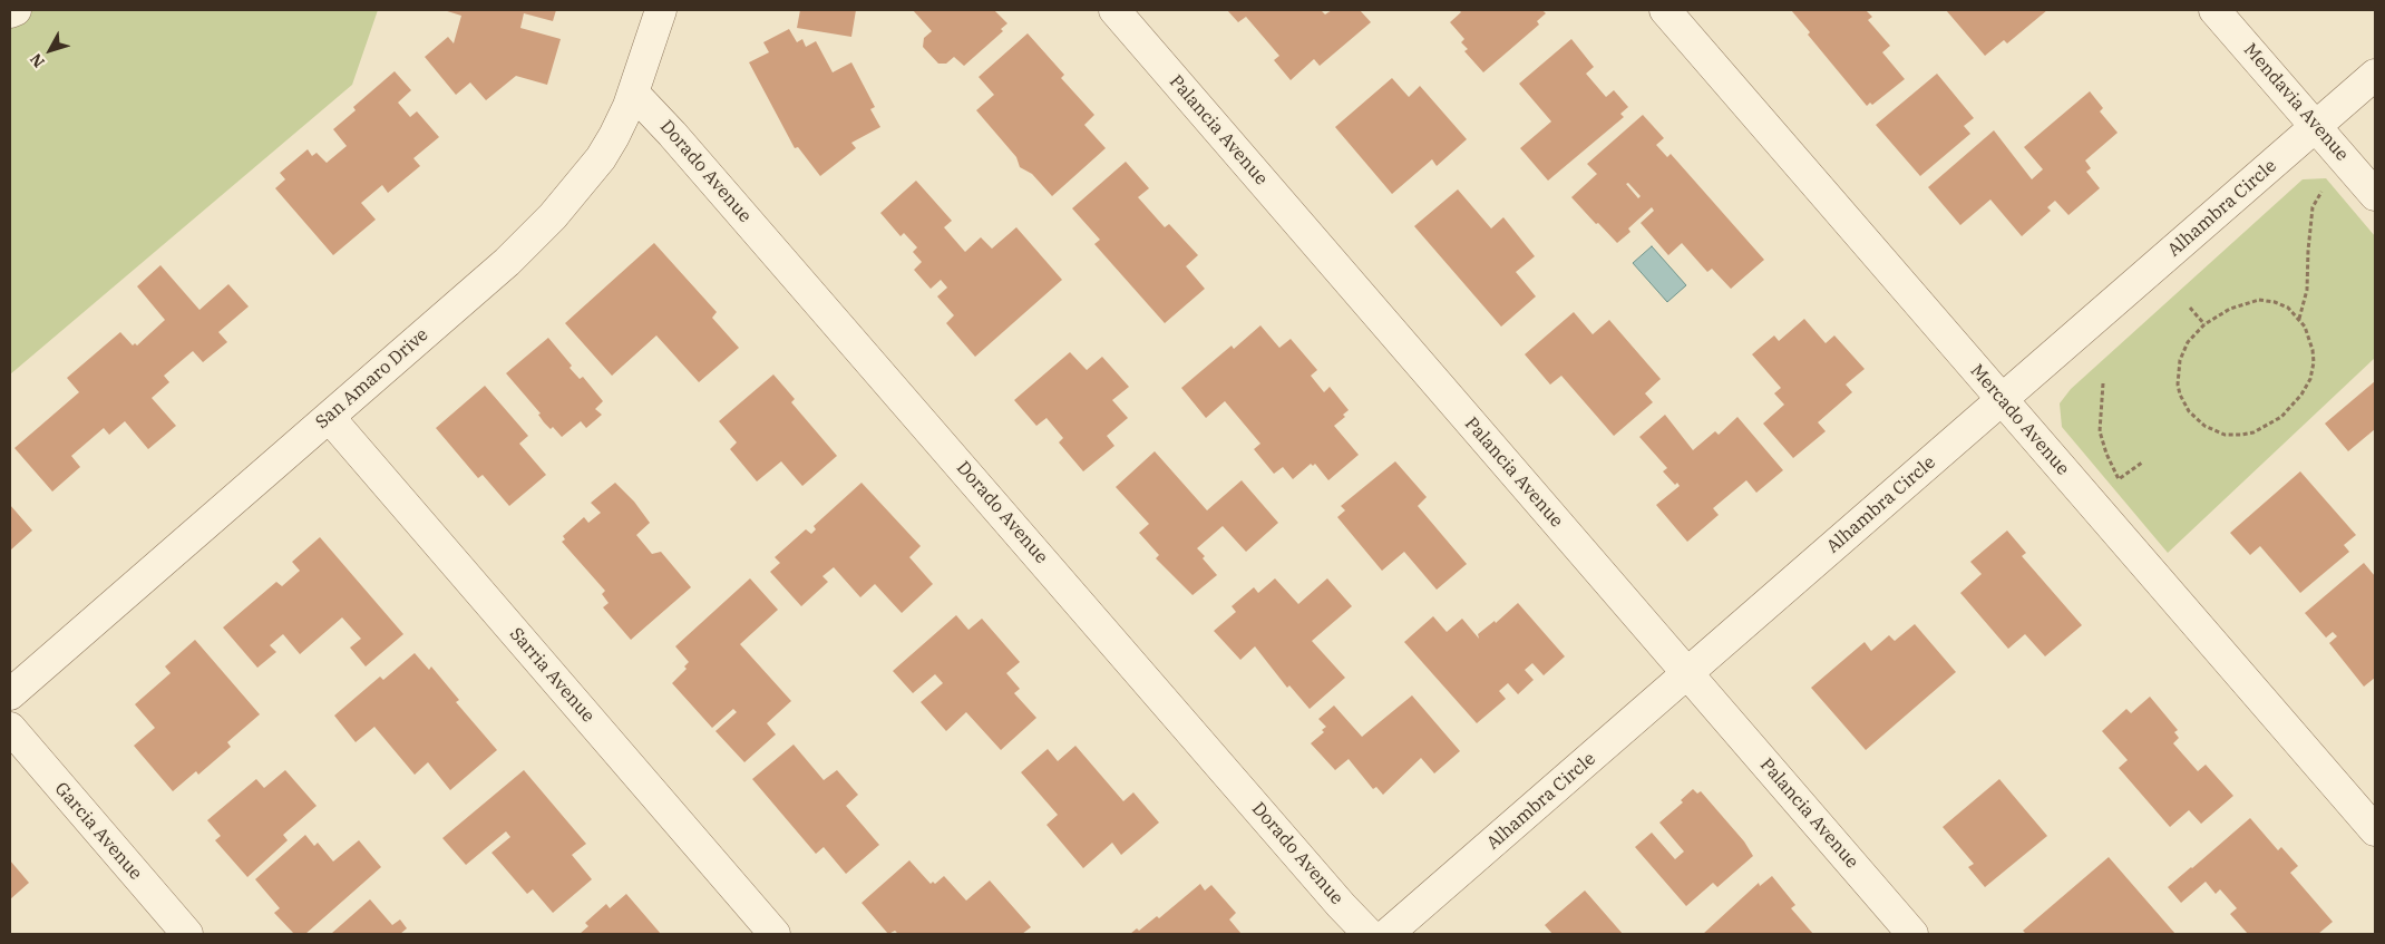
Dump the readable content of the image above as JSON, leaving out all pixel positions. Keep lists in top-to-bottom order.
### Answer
{
  "streets": {
    "street": [
      "Mendavia Avenue",
      "Palancia Avenue",
      "Dorado Avenue",
      "Alhambra Circle",
      "San Amaro Drive",
      "Mercado Avenue",
      "Sarria Avenue",
      "Garcia Avenue"
    ]
  },
  "crossings": [
    ["Mendavia Avenue", "Alhambra Circle"],
    ["Palancia Avenue", "Alhambra Circle"],
    ["Dorado Avenue", "San Amaro Drive"],
    ["Alhambra Circle", "Mercado Avenue"],
    ["San Amaro Drive", "Sarria Avenue"]
  ],
  "north": "bottom left"
}
